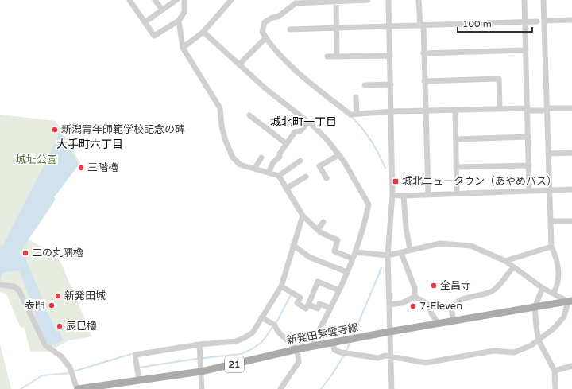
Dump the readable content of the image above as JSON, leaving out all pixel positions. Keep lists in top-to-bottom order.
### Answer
{
  "streets": {
    "main road": ["新発田紫雲寺線", "21"]
  },
  "districts": ["城北町一丁目", "大手町六丁目"],
  "parks": ["城址公園"],
  "places": {
    "other": [
      "新潟青年師範学校記念の碑",
      "三階櫓",
      "二の丸隅櫓",
      "全昌寺",
      "新発田城",
      "表門",
      "7-Eleven",
      "辰巳櫓"
    ],
    "transit": ["城北ニュータウン（あやめバス）"]
  },
  "scale_bar": "100 m"
}
